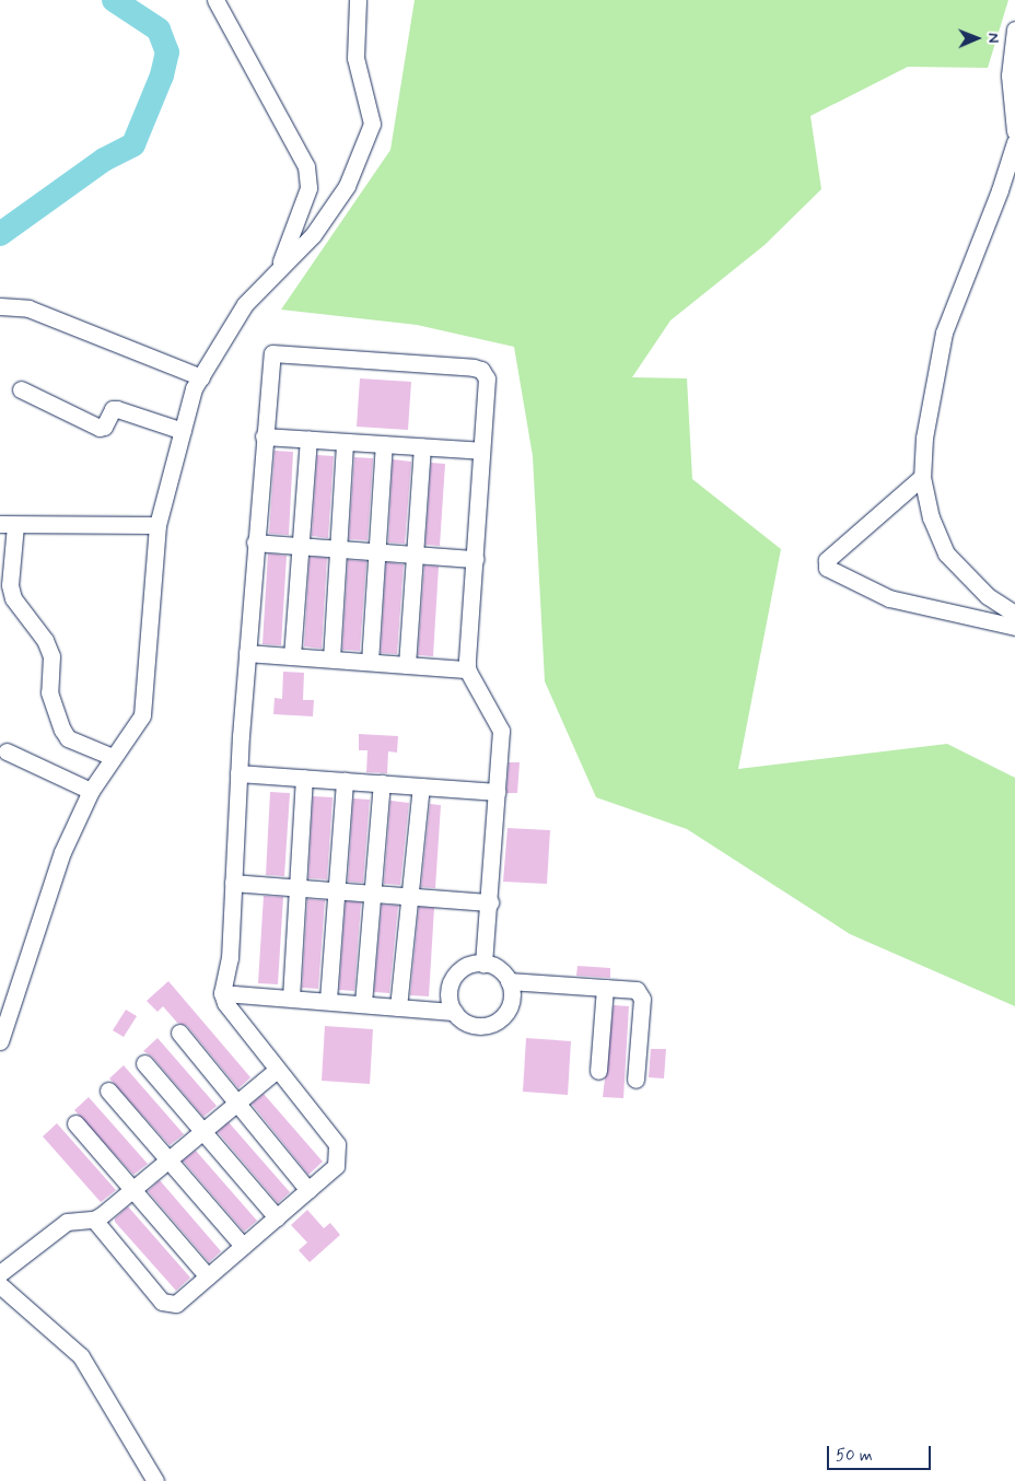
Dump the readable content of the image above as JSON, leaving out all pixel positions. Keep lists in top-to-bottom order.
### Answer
{
  "scale_bar": "50 m",
  "north": "right"
}
